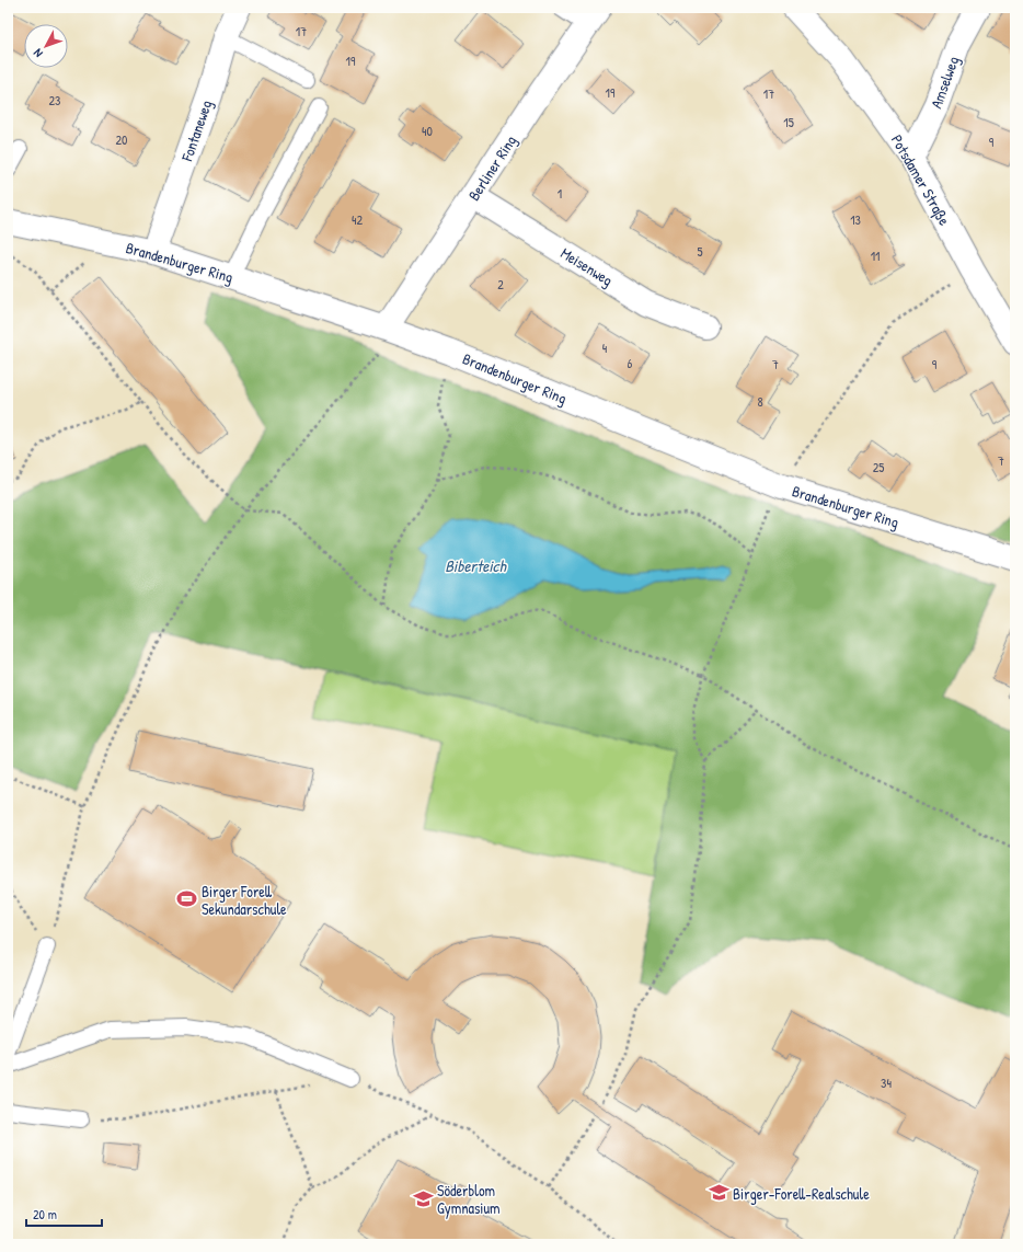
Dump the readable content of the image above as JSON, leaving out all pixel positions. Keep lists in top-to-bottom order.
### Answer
{
  "streets": {
    "street": [
      "Amselweg",
      "Fontaneweg",
      "Berliner Ring",
      "Potsdamer Straße",
      "Brandenburger Ring",
      "Meisenweg"
    ]
  },
  "crossings": [
    ["Amselweg", "Potsdamer Straße"],
    ["Fontaneweg", "Brandenburger Ring"],
    ["Berliner Ring", "Brandenburger Ring"],
    ["Berliner Ring", "Meisenweg"]
  ],
  "water": ["Biberteich"],
  "places": {
    "sports": ["Birger Forell Sekundarschule"],
    "school or university": ["Birger-Forell-Realschule", "Söderblom Gymnasium"]
  },
  "house_numbers": [
    "17",
    "19",
    "19",
    "17",
    "23",
    "15",
    "40",
    "20",
    "9",
    "1",
    "42",
    "13",
    "5",
    "11",
    "2",
    "4",
    "6",
    "7",
    "9",
    "8",
    "7",
    "25",
    "34"
  ],
  "scale_bar": "20 m",
  "north": "bottom left"
}
